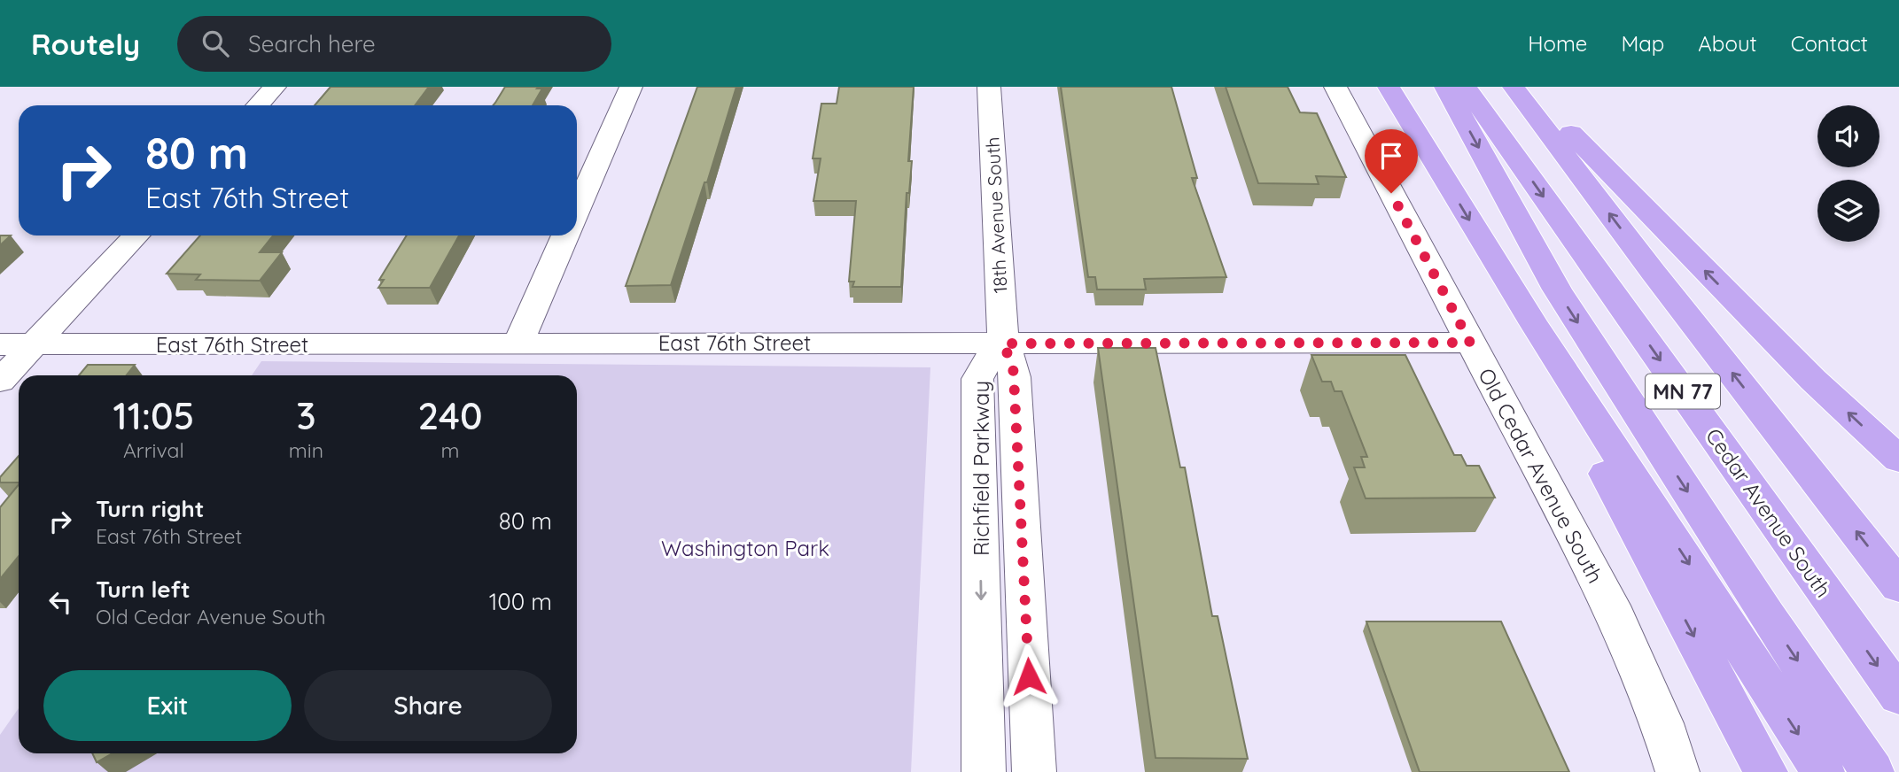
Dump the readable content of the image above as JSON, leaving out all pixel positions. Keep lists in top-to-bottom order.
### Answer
{
  "streets": {
    "highway": ["MN 77", "Cedar Avenue South"],
    "street": [
      "18th Avenue South",
      "East 76th Street",
      "Richfield Parkway",
      "Old Cedar Avenue South"
    ]
  },
  "crossings": [
    ["18th Avenue South", "East 76th Street"],
    ["18th Avenue South", "Richfield Parkway"],
    ["East 76th Street", "Richfield Parkway"],
    ["East 76th Street", "Old Cedar Avenue South"]
  ],
  "parks": ["Washington Park"],
  "page": {
    "header": "Routely",
    "search": "Search here",
    "nav": [
      "Home",
      "Map",
      "About",
      "Contact"
    ],
    "turn": ["80 m", "East 76th Street"],
    "eta": [
      "11:05",
      "Arrival",
      "3",
      "min",
      "240",
      "m"
    ],
    "list": [
      {
        "name": "Turn right",
        "note": "East 76th Street",
        "value": "80 m"
      },
      {
        "name": "Turn left",
        "note": "Old Cedar Avenue South",
        "value": "100 m"
      }
    ],
    "buttons": ["Exit", "Share"]
  }
}
